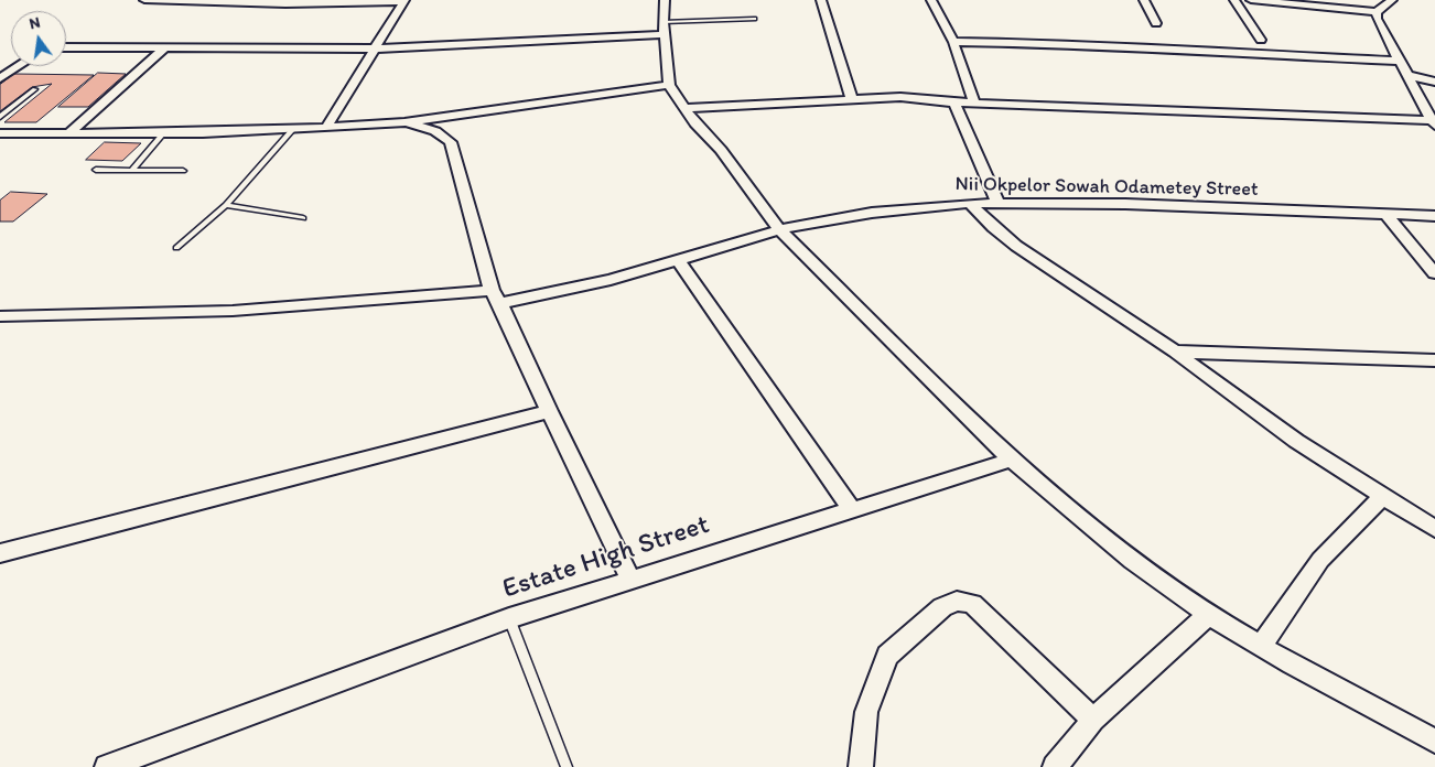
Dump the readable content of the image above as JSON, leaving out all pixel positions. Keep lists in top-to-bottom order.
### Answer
{
  "streets": {
    "street": ["Nii Okpelor Sowah Odametey Street", "Estate High Street"]
  },
  "north": "top"
}
